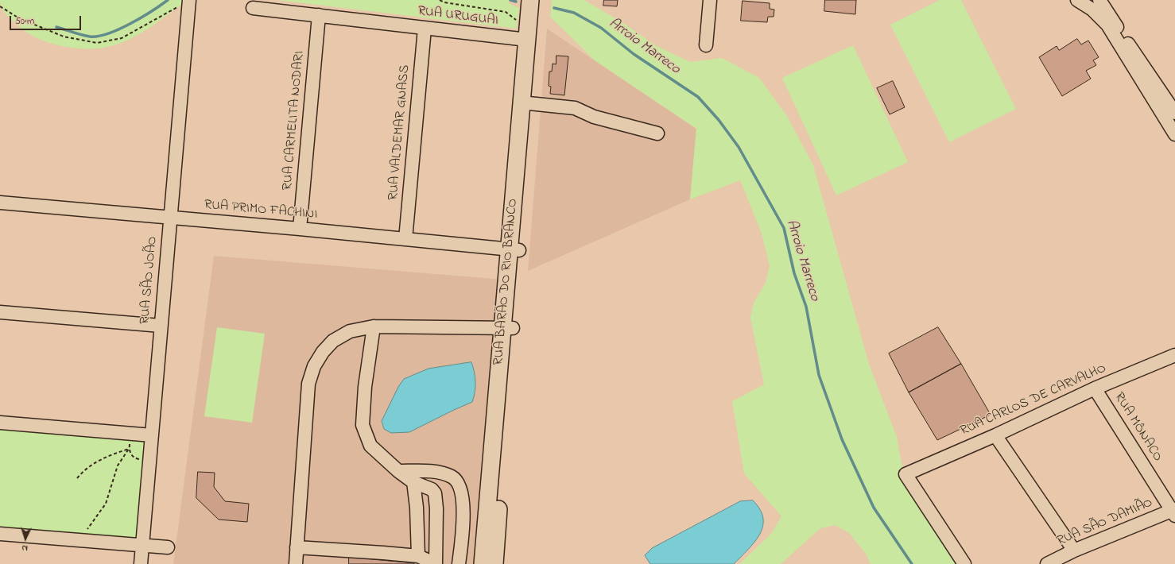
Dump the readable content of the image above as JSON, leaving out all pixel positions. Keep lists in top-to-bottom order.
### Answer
{
  "streets": {
    "main road": ["RUA BARÃO DO RIO BRANCO"],
    "street": [
      "RUA URUGUAI",
      "RUA CARMELITA NODARI",
      "RUA VALDEMAR GNASS",
      "RUA PRIMO FACHINI",
      "RUA SÃO JOÃO",
      "RUA CARLOS DE CARVALHO",
      "RUA MÔNACO",
      "RUA SÃO DAMIÃO"
    ]
  },
  "crossings": [
    ["RUA URUGUAI", "RUA CARMELITA NODARI"],
    ["RUA URUGUAI", "RUA VALDEMAR GNASS"],
    ["RUA URUGUAI", "RUA BARÃO DO RIO BRANCO"],
    ["RUA CARMELITA NODARI", "RUA PRIMO FACHINI"],
    ["RUA VALDEMAR GNASS", "RUA PRIMO FACHINI"],
    ["RUA PRIMO FACHINI", "RUA SÃO JOÃO"],
    ["RUA PRIMO FACHINI", "RUA BARÃO DO RIO BRANCO"],
    ["RUA CARLOS DE CARVALHO", "RUA MÔNACO"],
    ["RUA MÔNACO", "RUA SÃO DAMIÃO"]
  ],
  "water": ["Arroio Marreco"],
  "scale_bar": "50 m",
  "north": "bottom"
}
